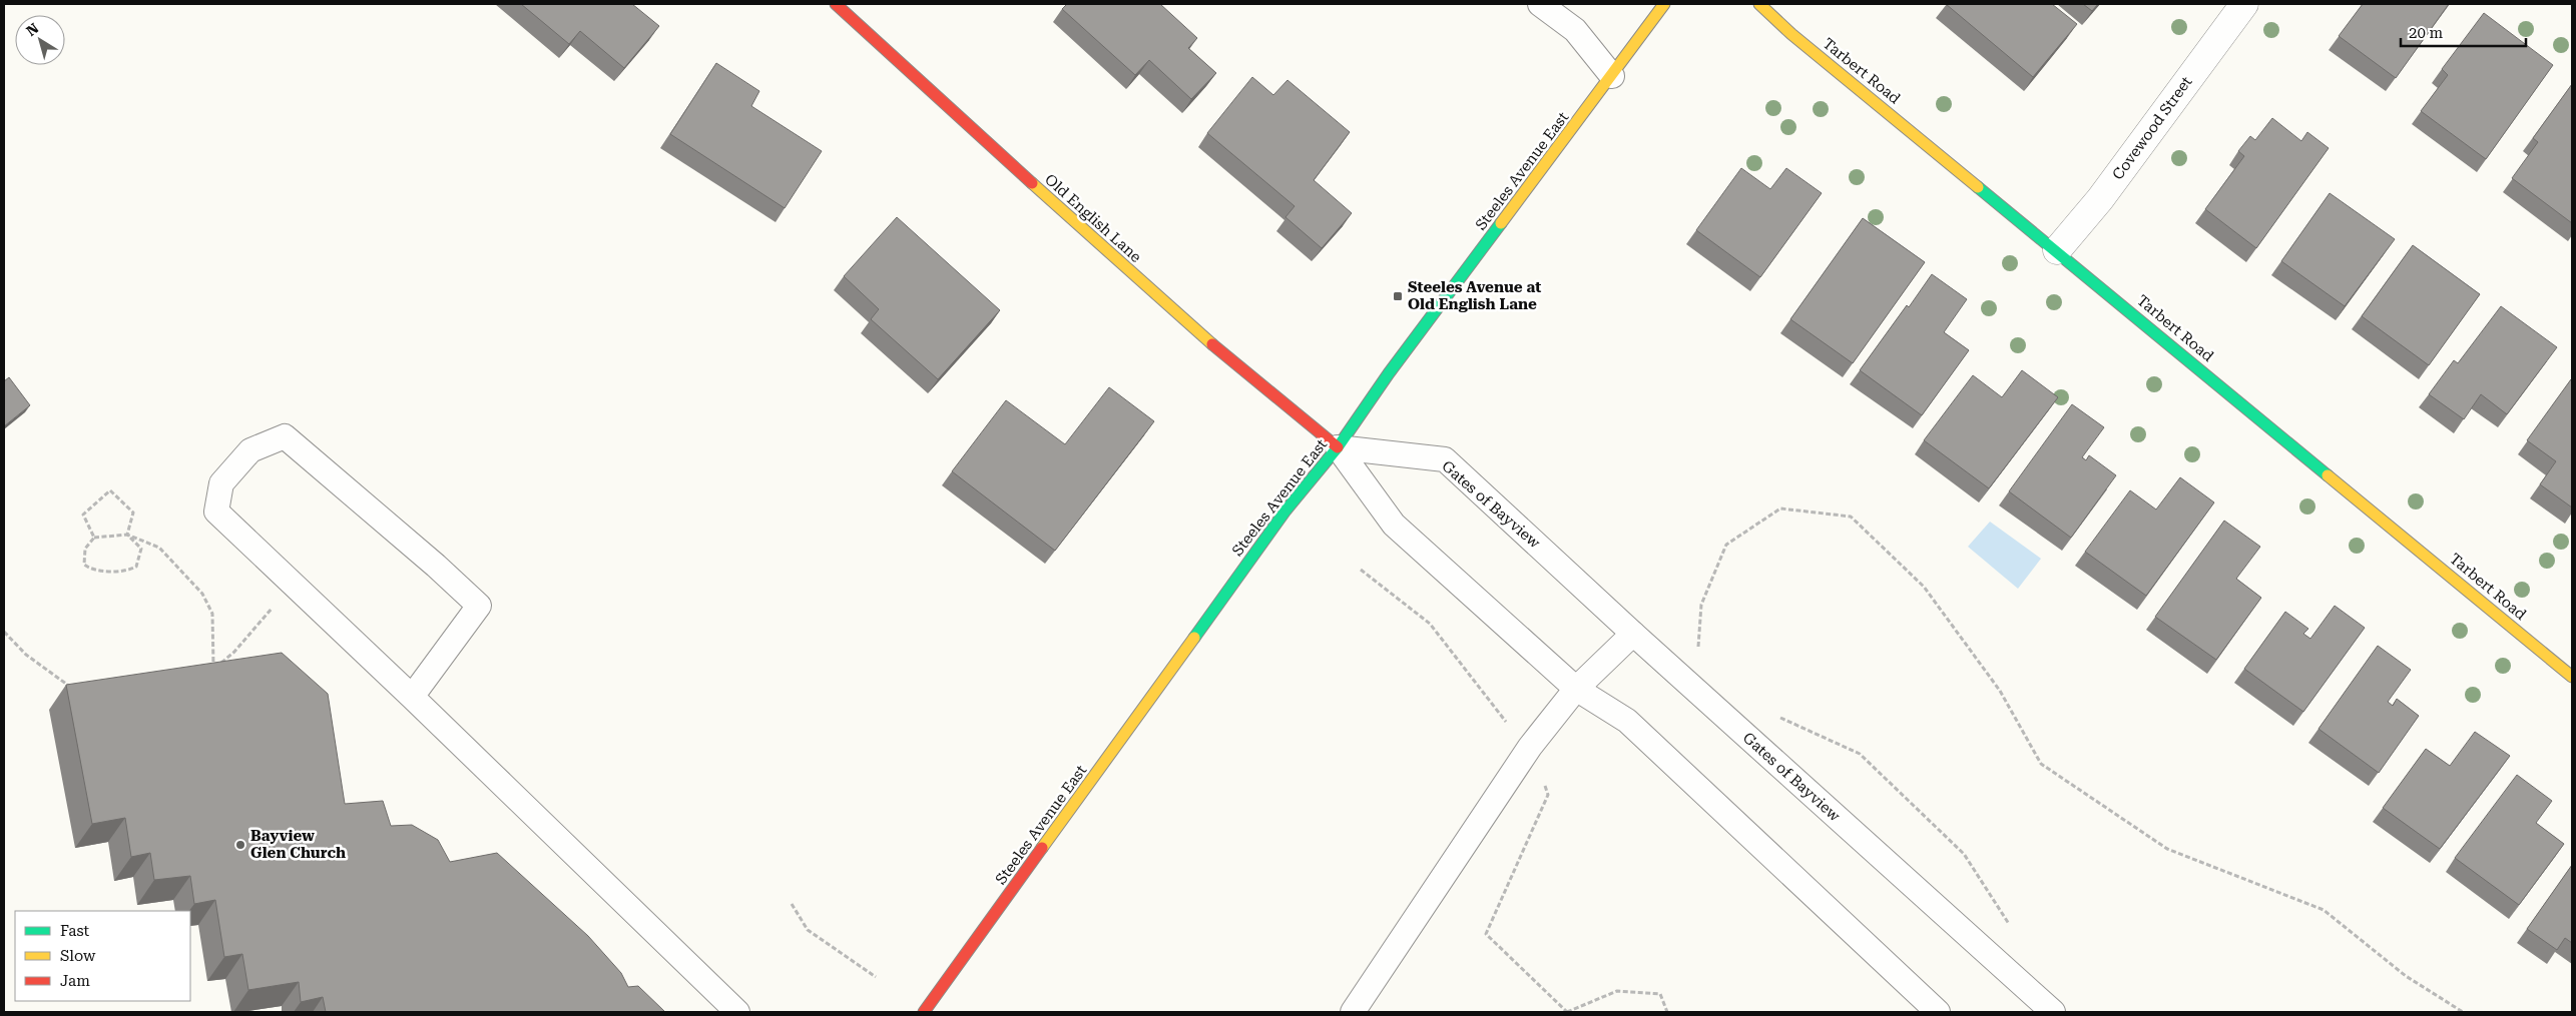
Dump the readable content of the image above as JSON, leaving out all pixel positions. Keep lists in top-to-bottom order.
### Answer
{
  "streets": {
    "street": [
      "Tarbert Road",
      "Covewood Street",
      "Steeles Avenue East",
      "Old English Lane"
    ],
    "lane": ["Gates of Bayview"]
  },
  "crossings": [
    ["Tarbert Road", "Covewood Street"],
    ["Steeles Avenue East", "Old English Lane"],
    ["Steeles Avenue East", "Gates of Bayview"],
    ["Old English Lane", "Gates of Bayview"]
  ],
  "places": {
    "transit": ["Steeles Avenue at Old English Lane"],
    "other": ["Bayview Glen Church"]
  },
  "legend": ["Fast", "Slow", "Jam"],
  "scale_bar": "20 m",
  "north": "top left"
}
